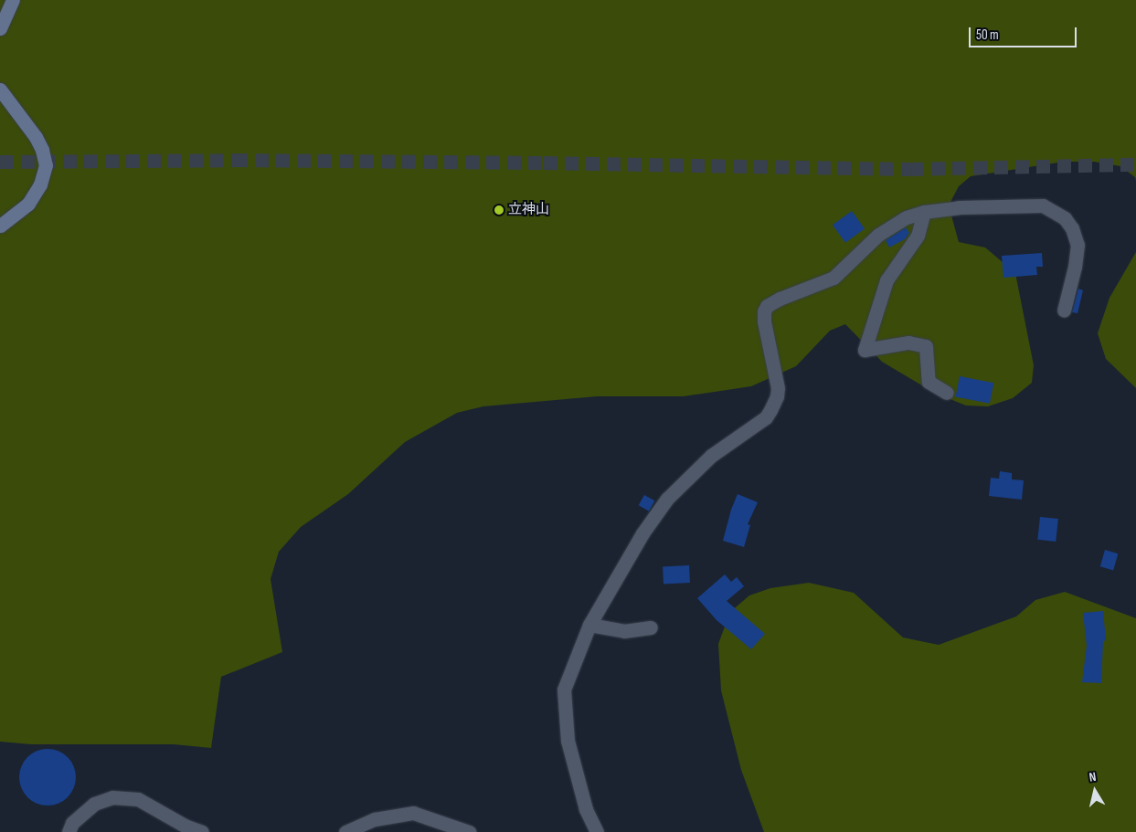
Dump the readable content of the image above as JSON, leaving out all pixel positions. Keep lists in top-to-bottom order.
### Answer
{
  "places": ["立神山"],
  "scale_bar": "50 m",
  "north": "top"
}
